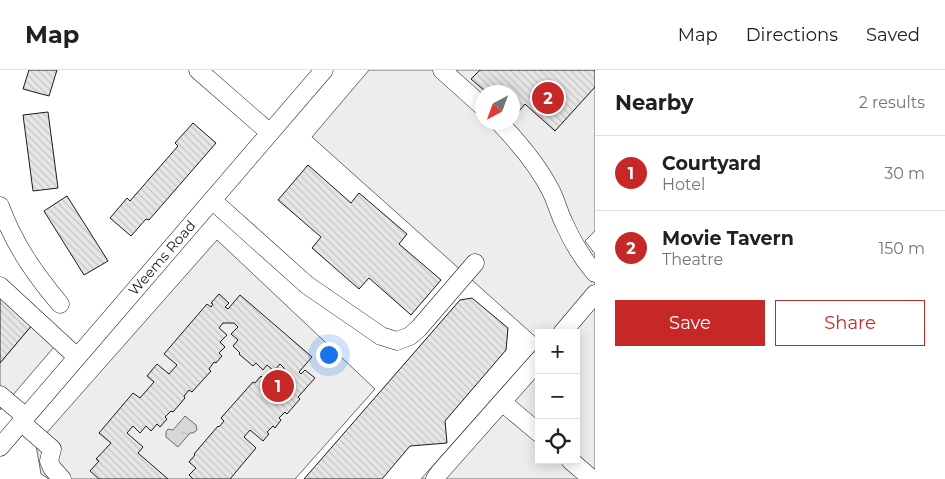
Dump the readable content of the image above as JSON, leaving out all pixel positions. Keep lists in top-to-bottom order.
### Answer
{
  "streets": {
    "street": ["Weems Road"]
  },
  "north": "bottom left",
  "page": {
    "header": "Map",
    "nav": ["Map", "Directions", "Saved"],
    "heading": ["Nearby", "2 results"],
    "pins": ["2", "1"],
    "list": [
      {
        "mark": "1",
        "name": "Courtyard",
        "note": "Hotel",
        "value": "30 m"
      },
      {
        "mark": "2",
        "name": "Movie Tavern",
        "note": "Theatre",
        "value": "150 m"
      }
    ],
    "buttons": ["Save", "Share"],
    "map_buttons": ["+", "−"]
  }
}
